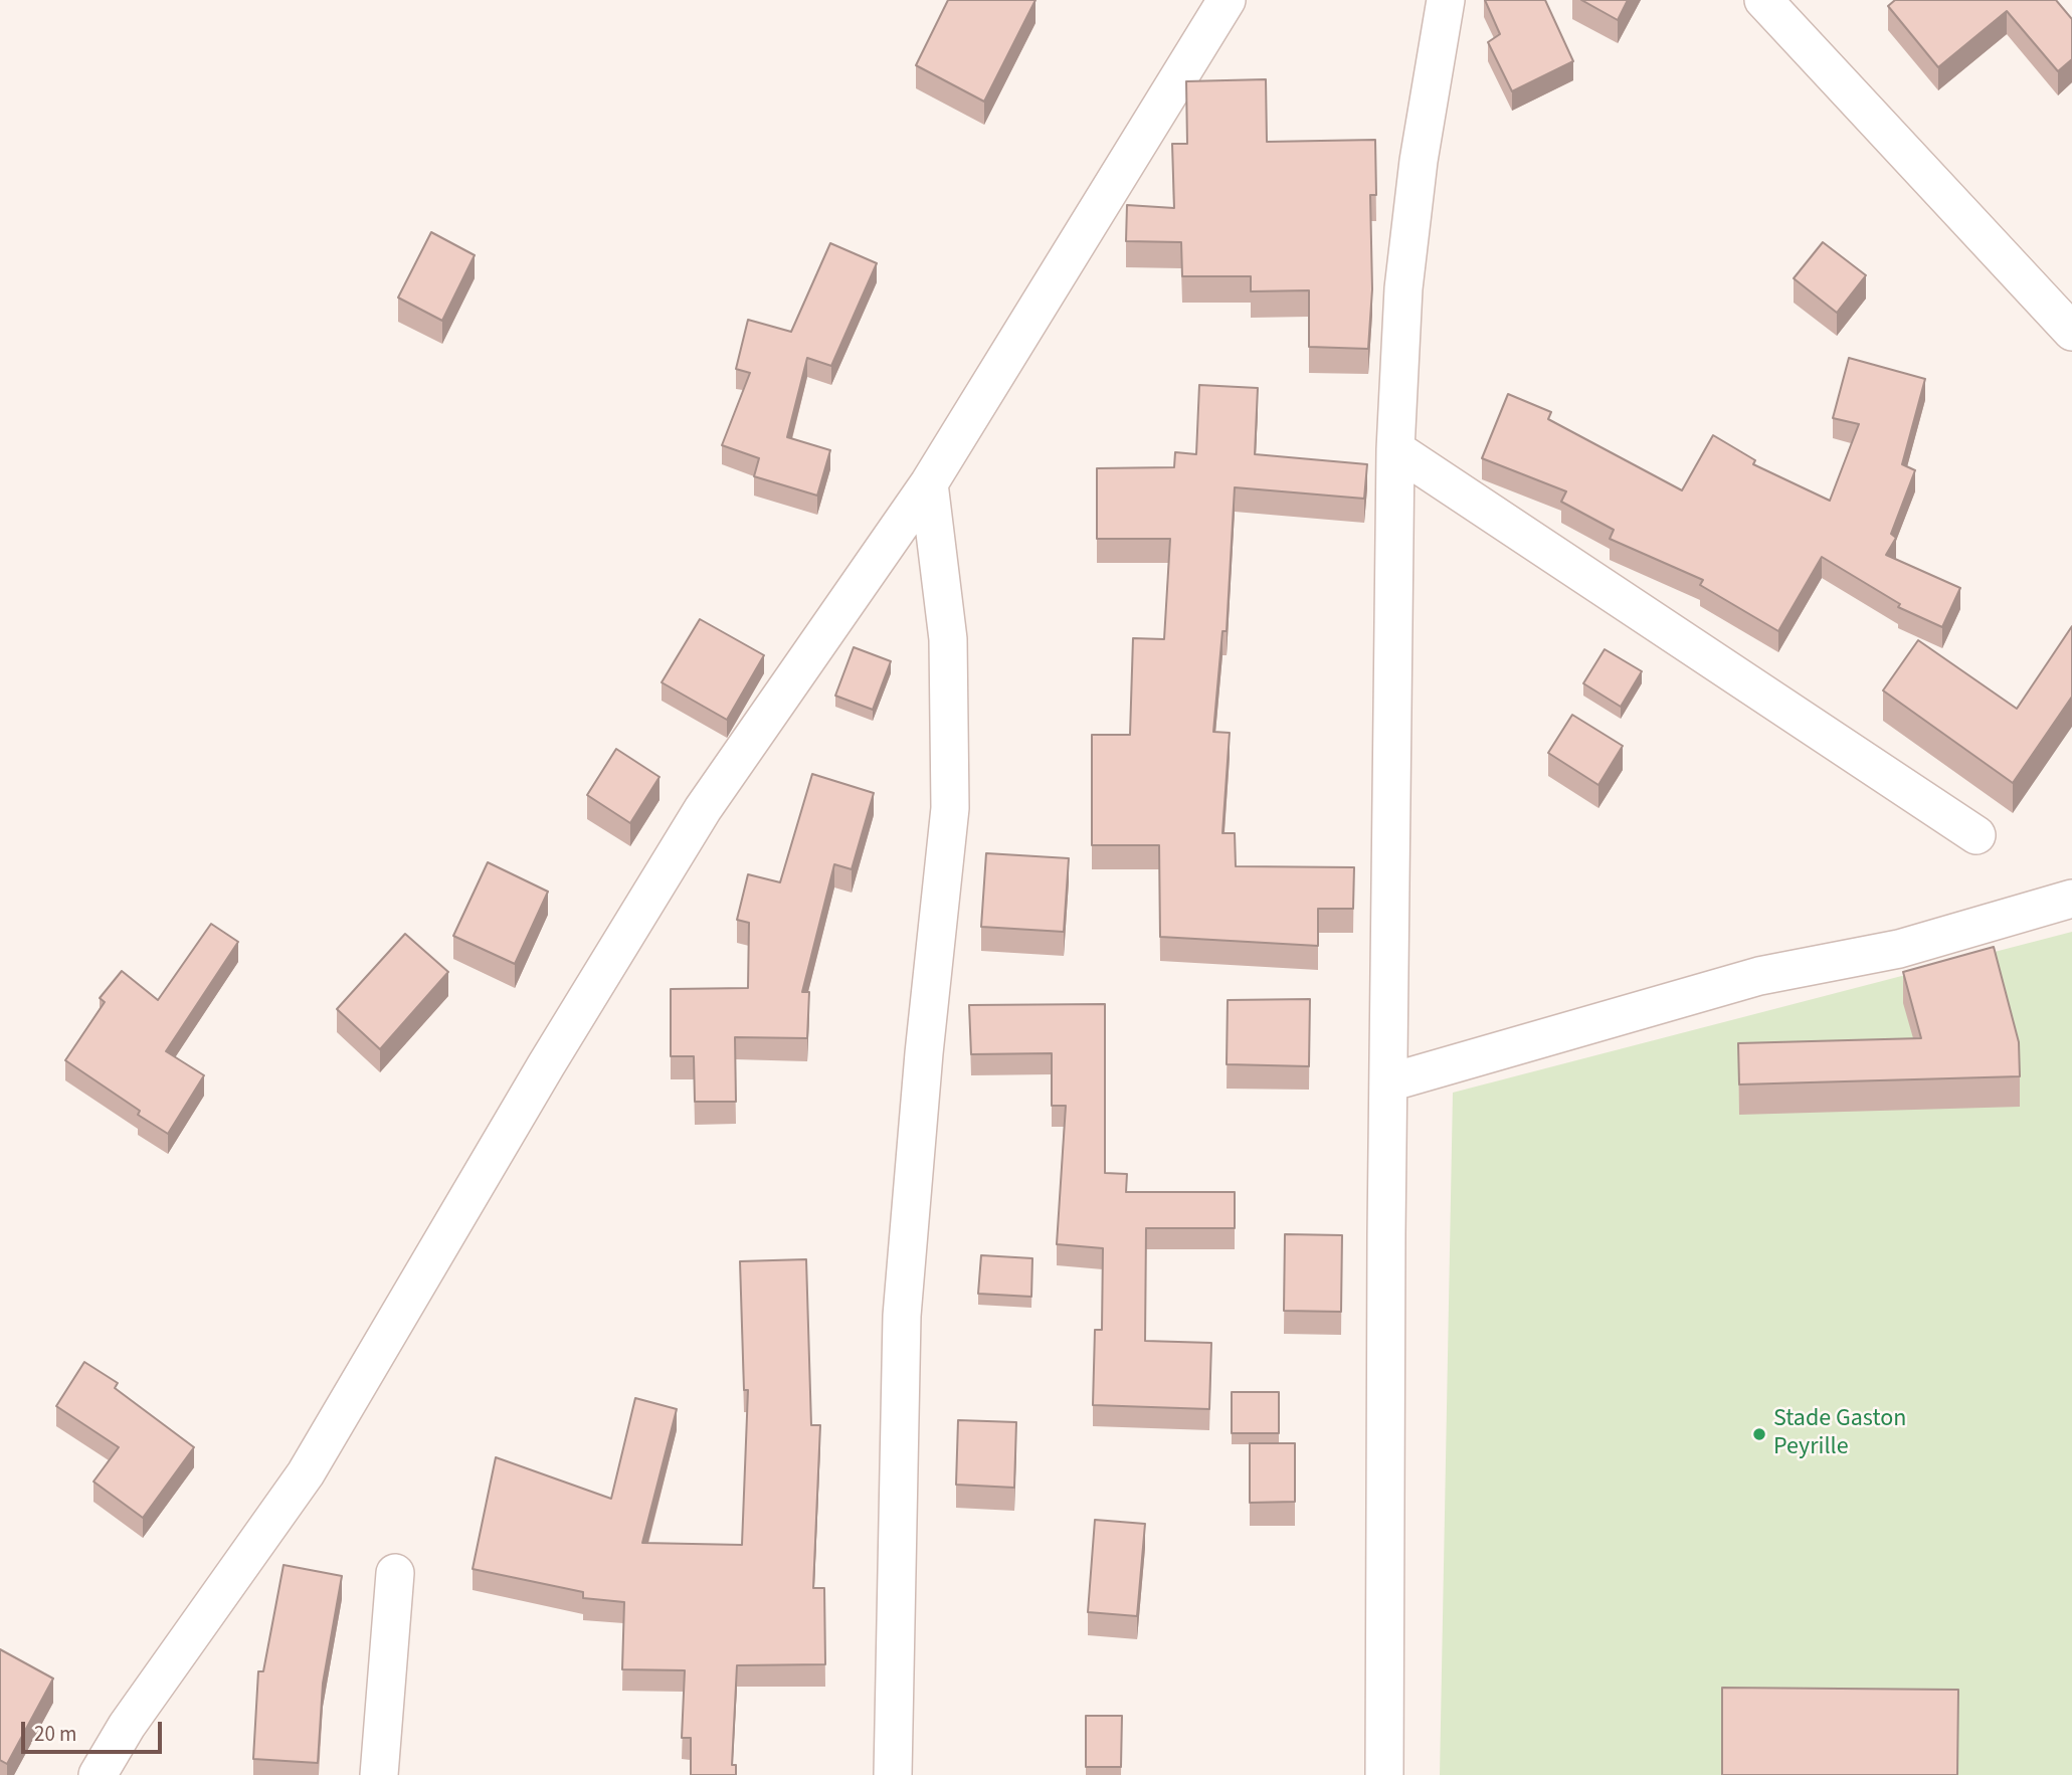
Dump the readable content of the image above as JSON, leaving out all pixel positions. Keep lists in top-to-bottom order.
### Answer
{
  "places": ["Stade Gaston Peyrille"],
  "scale_bar": "20 m"
}
